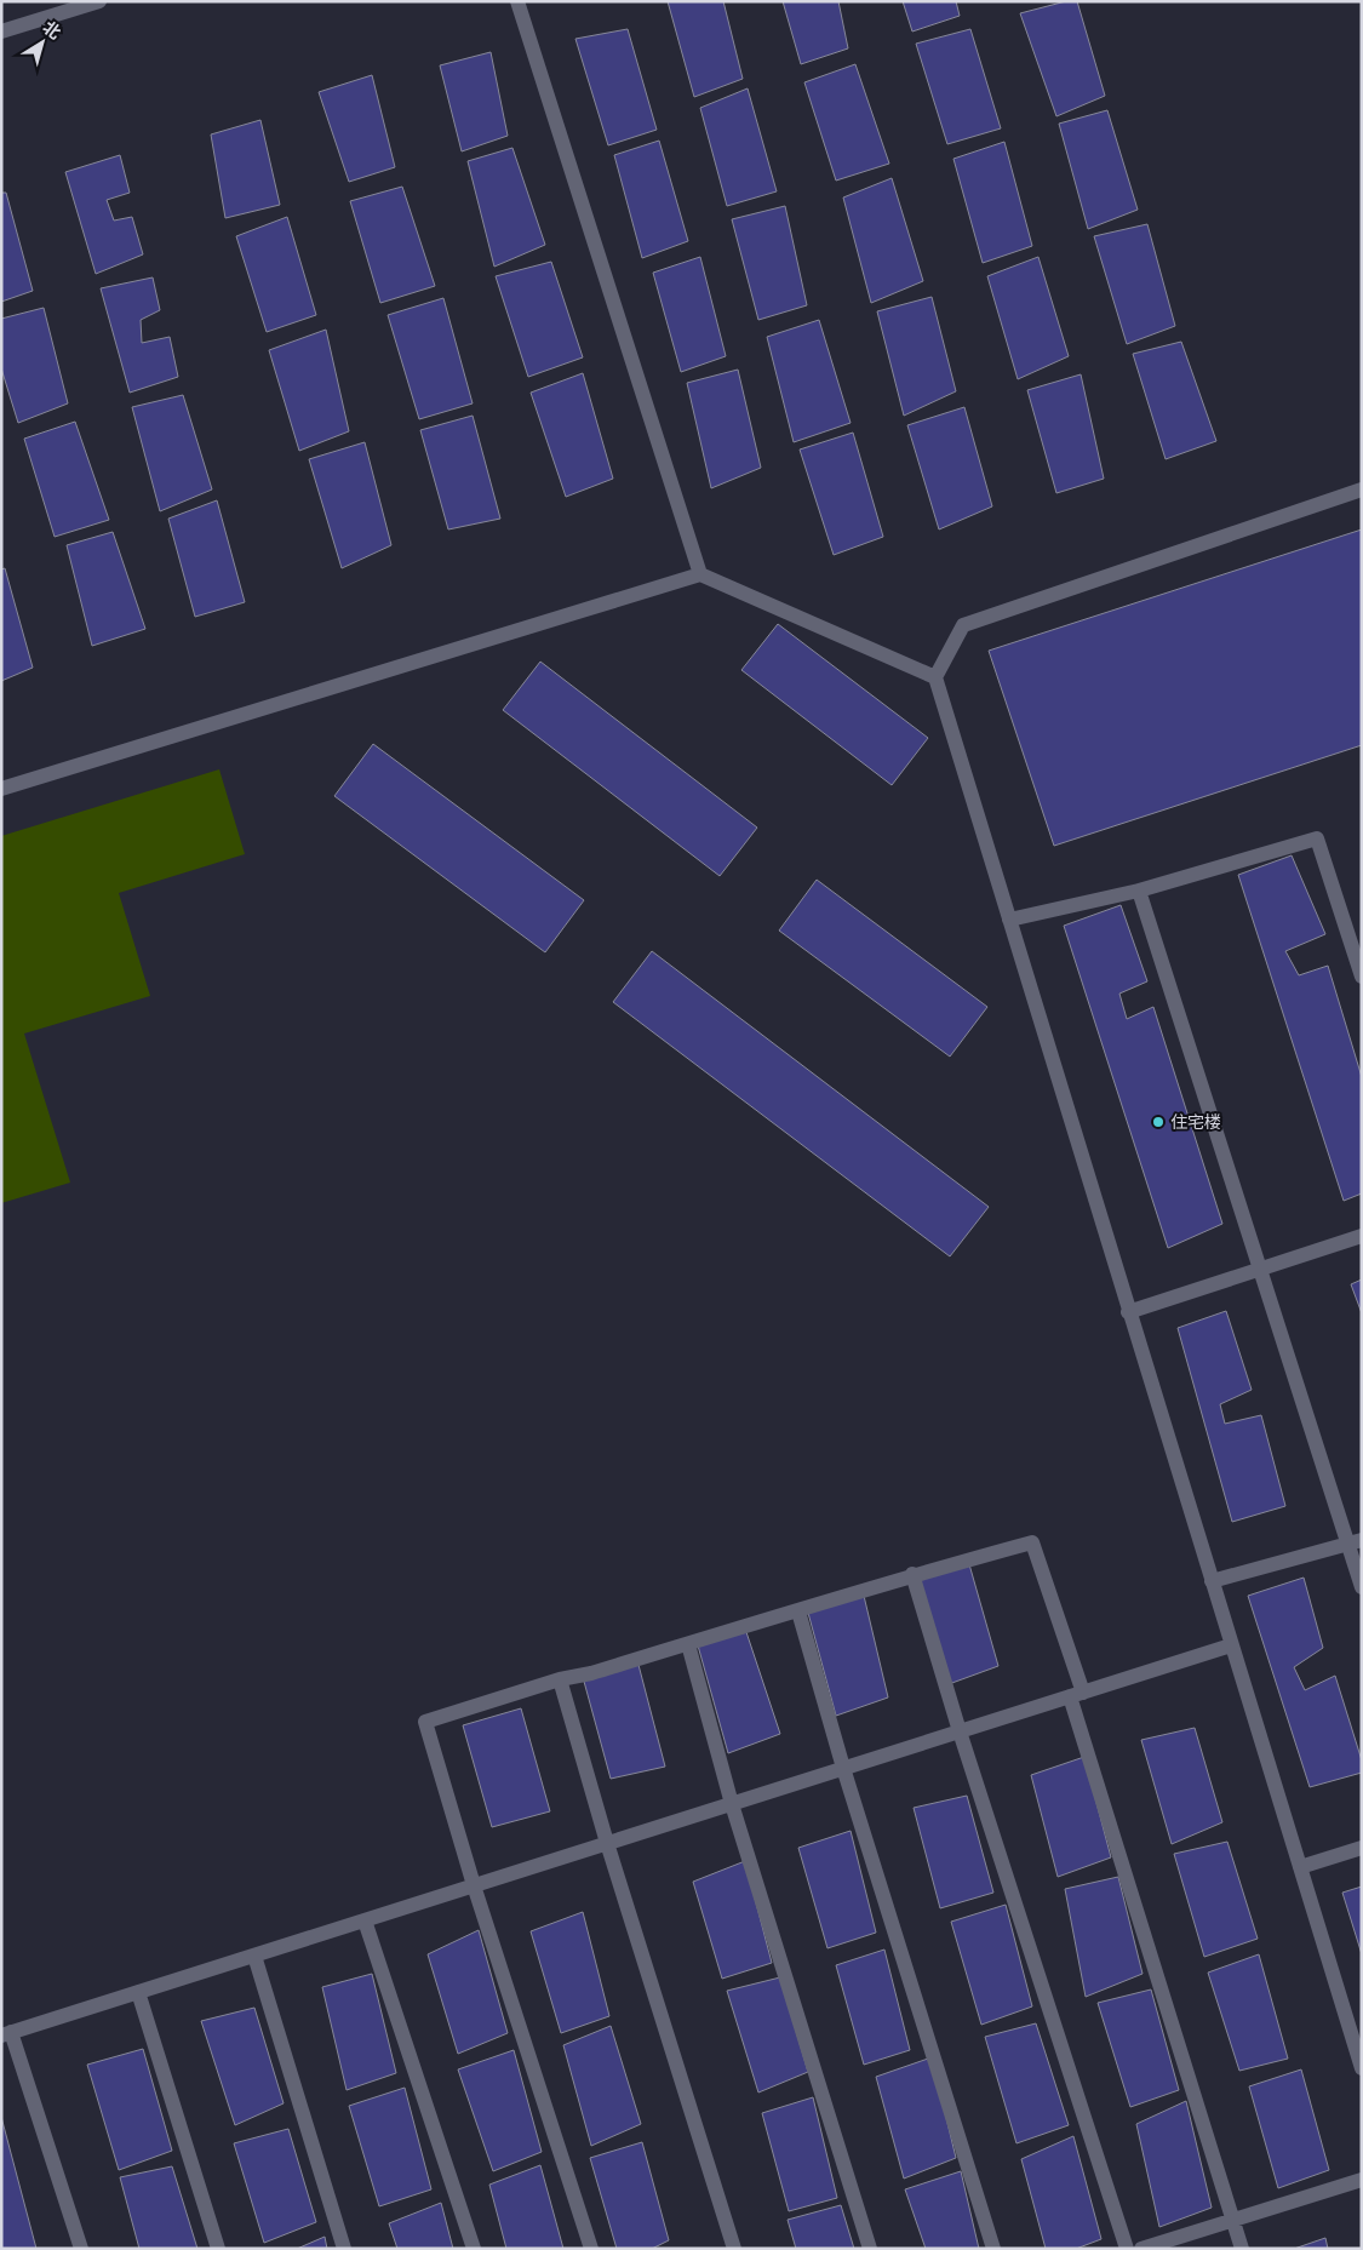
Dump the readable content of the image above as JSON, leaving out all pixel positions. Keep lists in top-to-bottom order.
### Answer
{
  "places": ["住宅楼"],
  "north": "top right"
}
